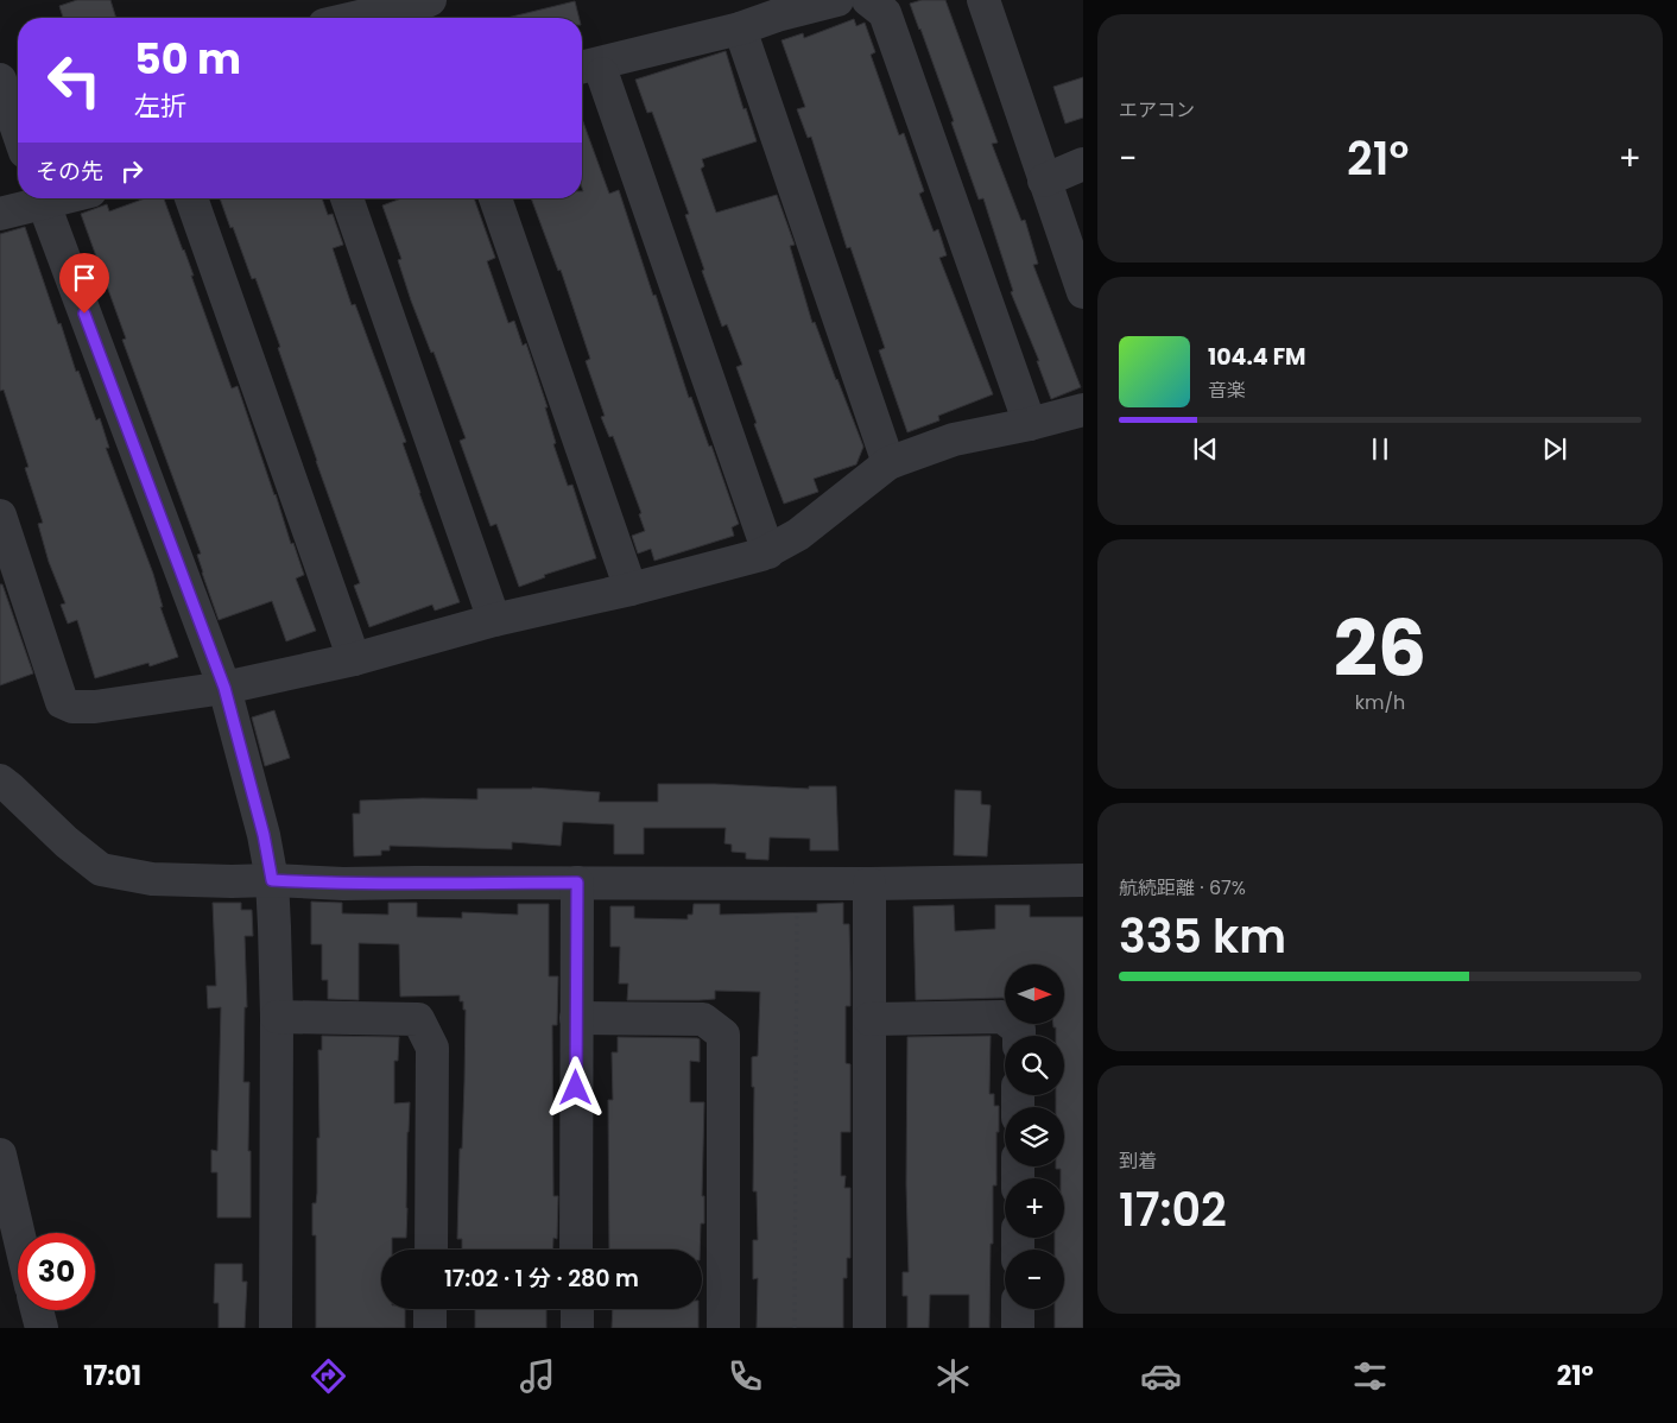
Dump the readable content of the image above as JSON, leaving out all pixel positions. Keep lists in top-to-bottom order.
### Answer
{
  "north": "right",
  "page": {
    "tile": [
      "エアコン",
      ["26", "km/h"],
      ["航続距離 · 67%", "335 km"],
      ["到着", "17:02"]
    ],
    "turn": ["50 m", "左折"],
    "heat": ["−", "21°", "+"],
    "then": "その先",
    "song": ["104.4 FM", "音楽"],
    "map_buttons": ["+", "−"],
    "limit": "30",
    "trip": "17:02 · 1 分 · 280 m",
    "tabs": ["17:01", "21°"]
  }
}
